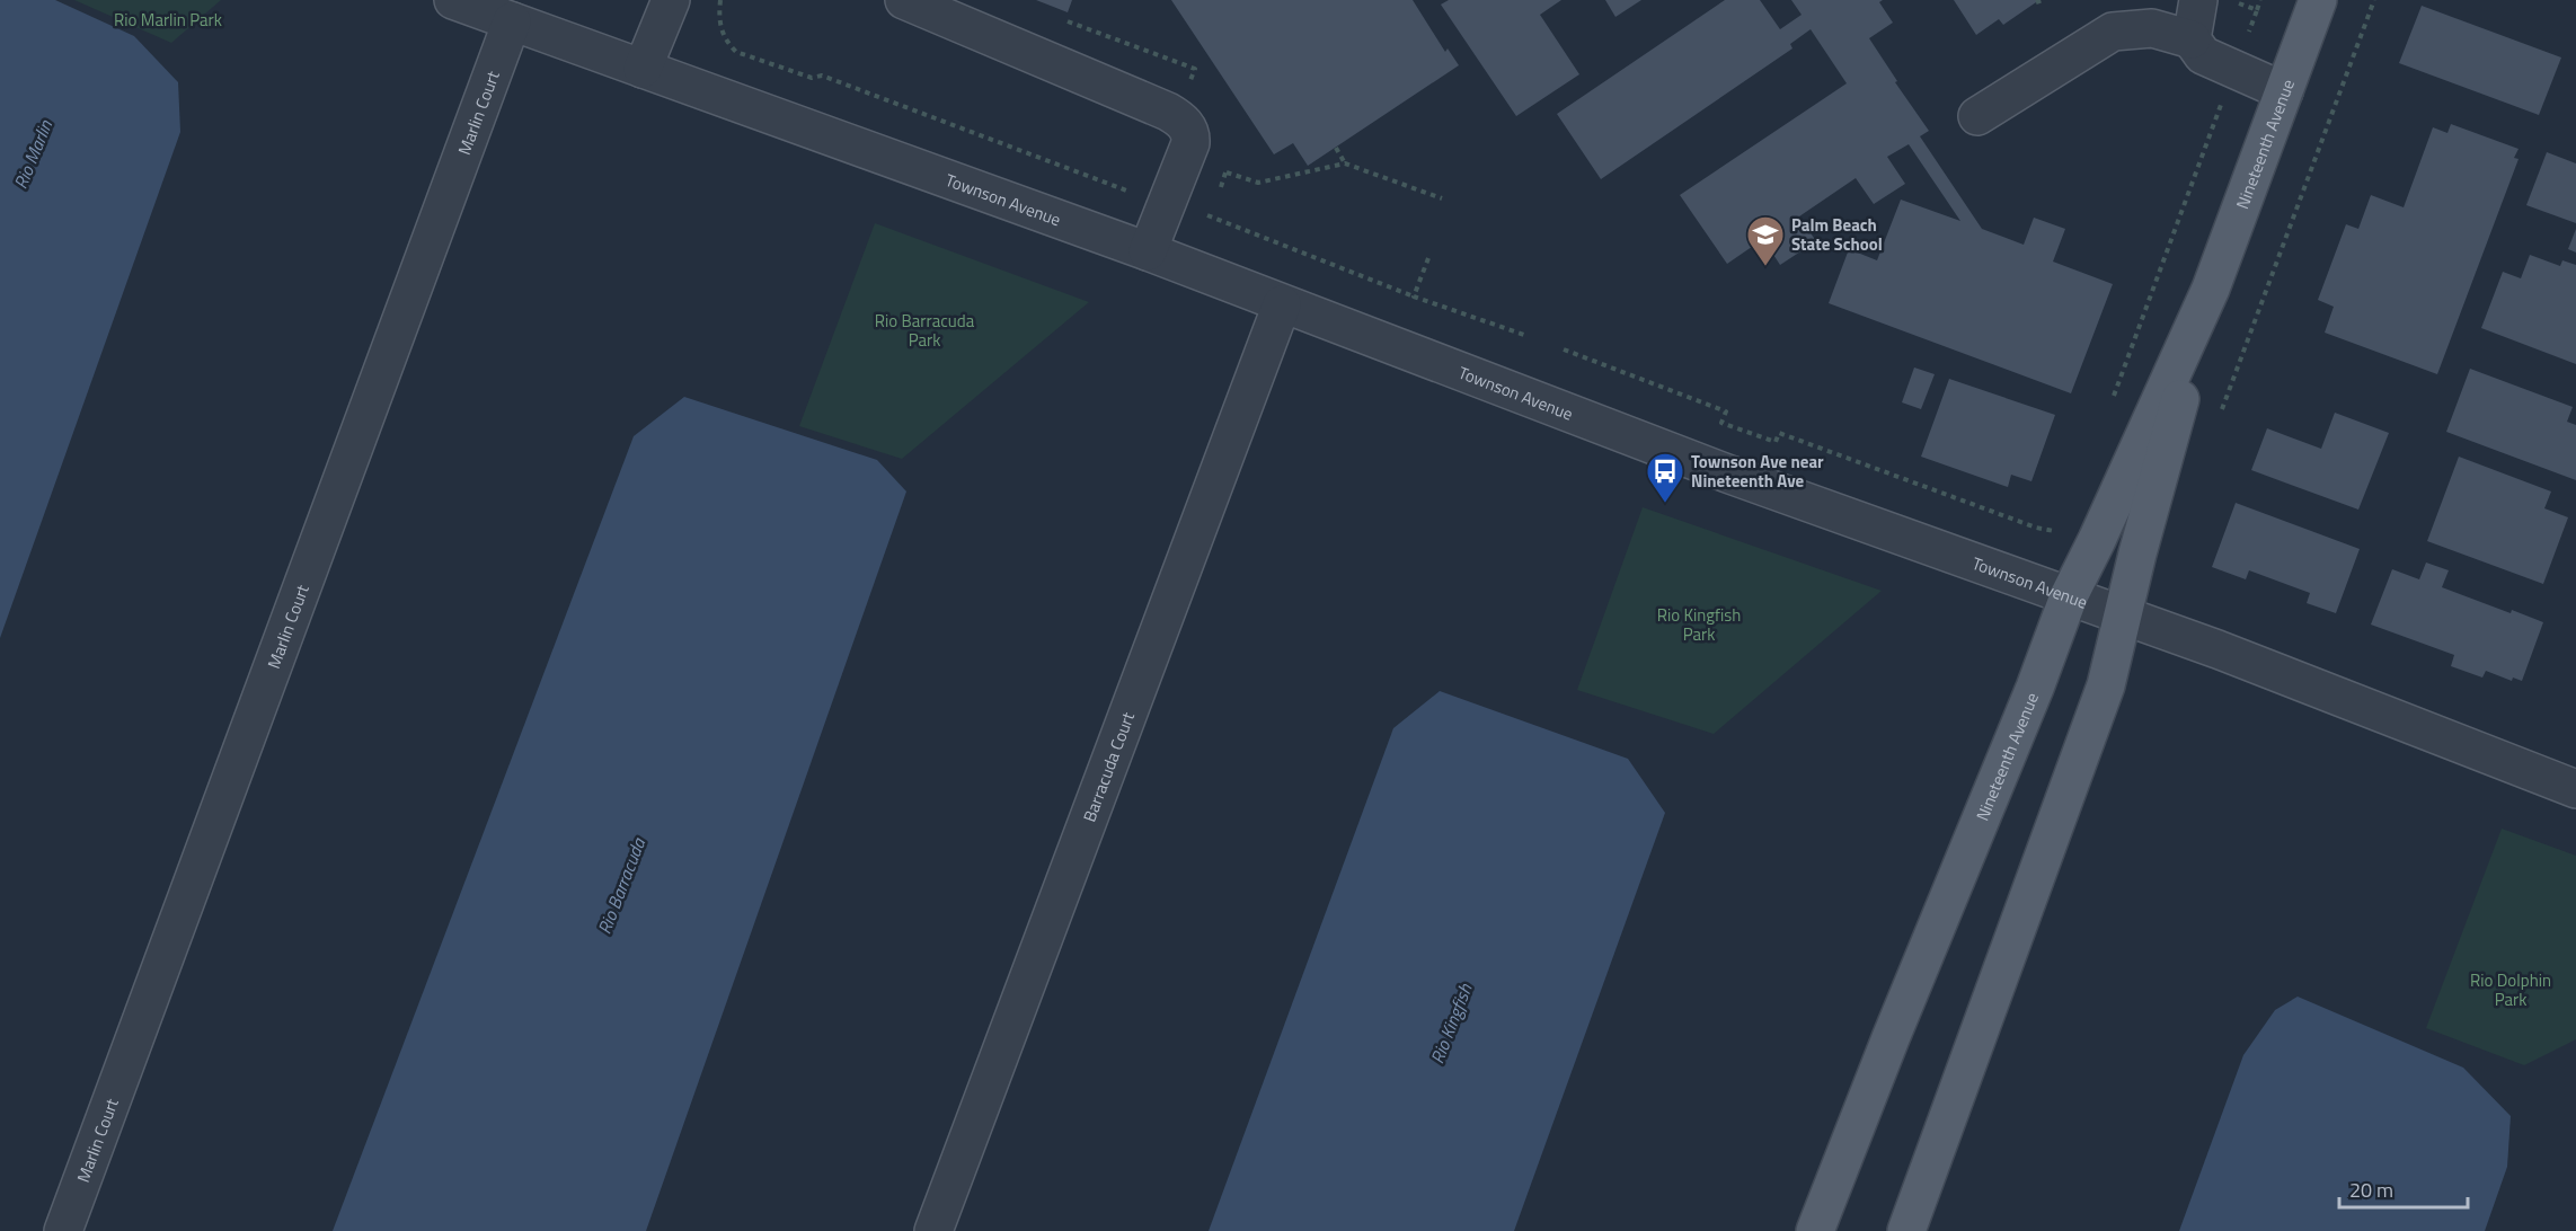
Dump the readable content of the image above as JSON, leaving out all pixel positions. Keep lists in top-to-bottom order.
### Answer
{
  "streets": {
    "main road": ["Nineteenth Avenue"],
    "street": ["Marlin Court", "Townson Avenue", "Barracuda Court"]
  },
  "crossings": [
    ["Marlin Court", "Townson Avenue"],
    ["Nineteenth Avenue", "Townson Avenue"],
    ["Townson Avenue", "Barracuda Court"]
  ],
  "water": ["Rio Marlin", "Rio Barracuda", "Rio Kingfish"],
  "parks": [
    "Rio Marlin Park",
    "Rio Barracuda Park",
    "Rio Kingfish Park",
    "Rio Dolphin Park"
  ],
  "places": {
    "school or university": ["Palm Beach State School"],
    "bus stop": ["Townson Ave near Nineteenth Ave"]
  },
  "scale_bar": "20 m"
}
